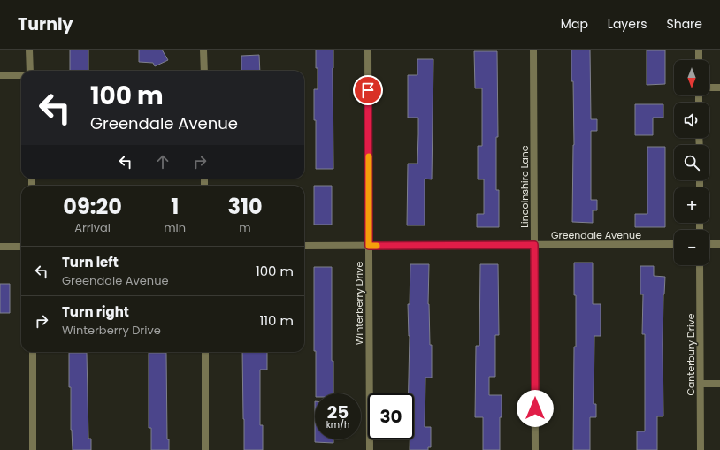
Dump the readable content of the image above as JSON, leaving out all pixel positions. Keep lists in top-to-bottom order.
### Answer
{
  "streets": {
    "street": [
      "Lincolnshire Lane",
      "Greendale Avenue",
      "Winterberry Drive",
      "Canterbury Drive"
    ]
  },
  "crossings": [
    ["Lincolnshire Lane", "Greendale Avenue"],
    ["Greendale Avenue", "Winterberry Drive"]
  ],
  "north": "bottom",
  "page": {
    "header": "Turnly",
    "nav": ["Map", "Layers", "Share"],
    "map_buttons": ["+", "−"],
    "turn": ["100 m", "Greendale Avenue"],
    "eta": [
      "09:20",
      "Arrival",
      "1",
      "min",
      "310",
      "m"
    ],
    "list": [
      {
        "name": "Turn left",
        "note": "Greendale Avenue",
        "value": "100 m"
      },
      {
        "name": "Turn right",
        "note": "Winterberry Drive",
        "value": "110 m"
      }
    ],
    "speed": "25 km/h",
    "limit": "30"
  }
}
